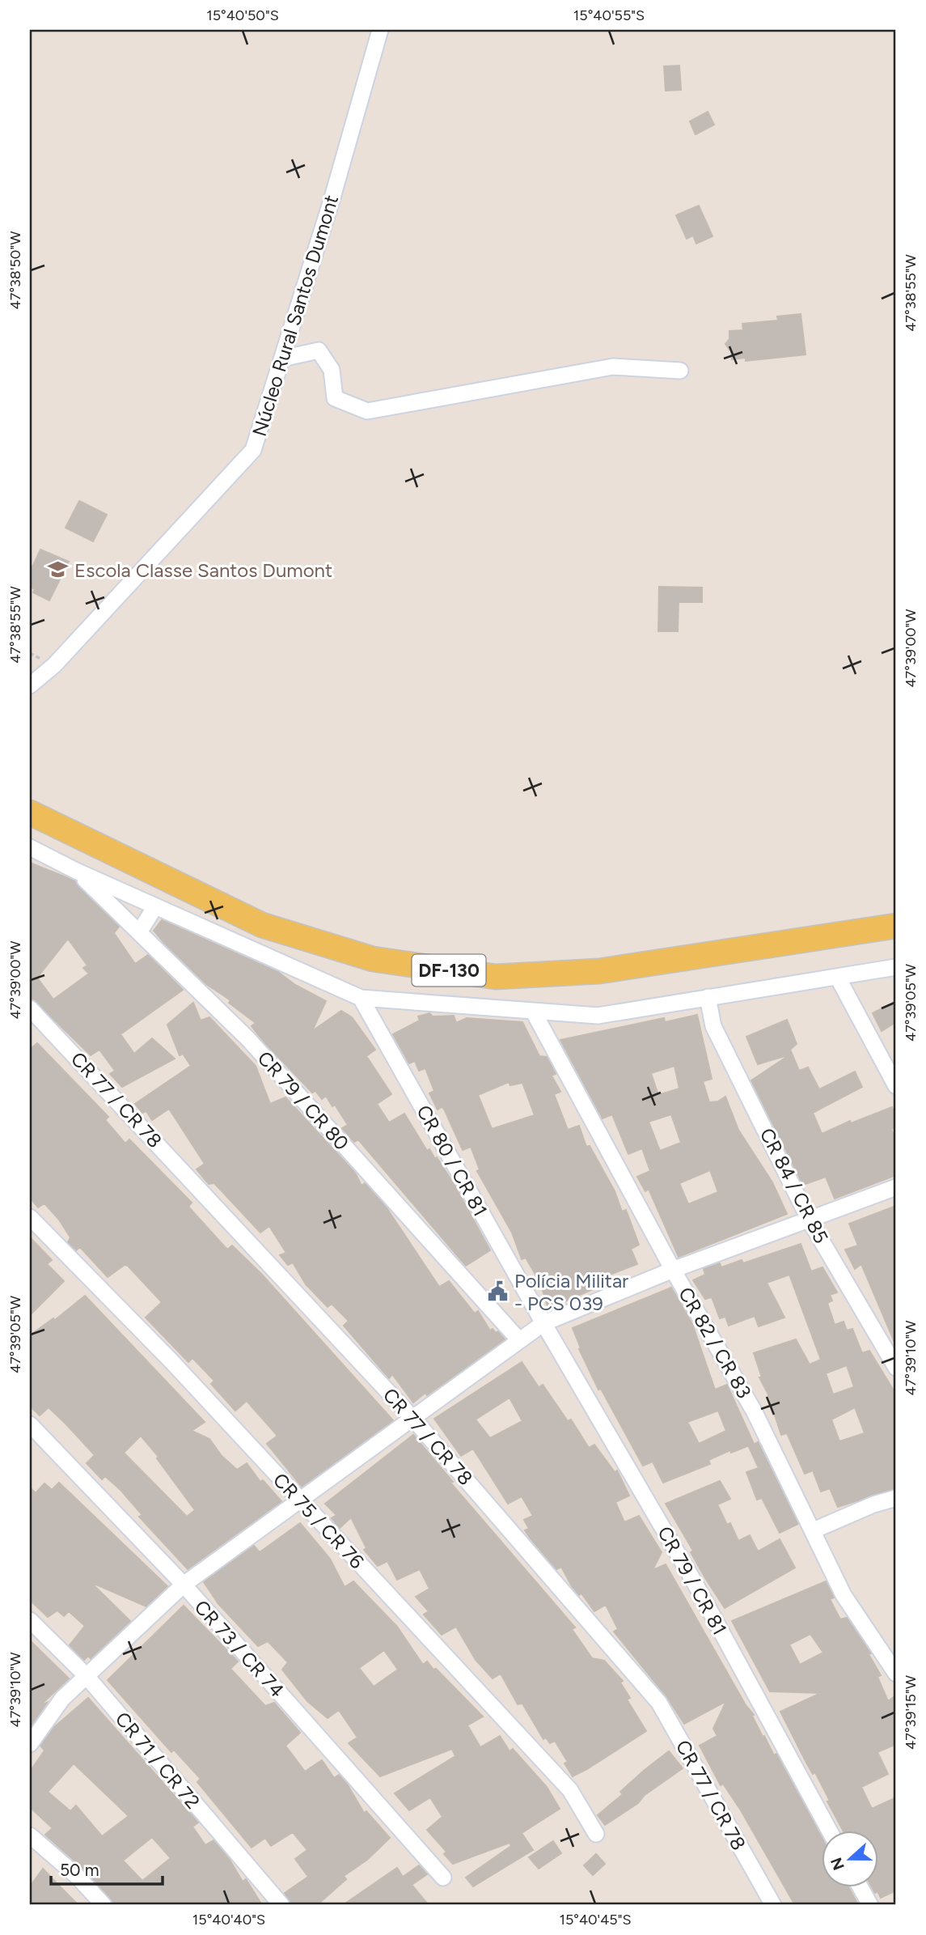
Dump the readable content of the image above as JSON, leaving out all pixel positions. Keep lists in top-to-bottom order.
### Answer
{
  "streets": {
    "main road": ["DF-130"],
    "street": [
      "Núcleo Rural Santos Dumont",
      "CR 77 / CR 78",
      "CR 79 / CR 80",
      "CR 80 / CR 81",
      "CR 84 / CR 85",
      "CR 82 / CR 83",
      "CR 75 / CR 76",
      "CR 79 / CR 81",
      "CR 73 / CR 74",
      "CR 71 / CR 72"
    ]
  },
  "crossings": [
    ["CR 80 / CR 81", "CR 79 / CR 81"]
  ],
  "places": {
    "school or university": ["Escola Classe Santos Dumont"],
    "public building": ["Polícia Militar - PCS 039"]
  },
  "scale_bar": "50 m",
  "north": "left",
  "coordinates": [
    "15°40'50\"S",
    "15°40'55\"S",
    "47°38'50\"W",
    "47°38'55\"W",
    "47°39'00\"W",
    "47°39'05\"W",
    "47°39'10\"W",
    "47°39'15\"W",
    "15°40'40\"S",
    "15°40'45\"S"
  ]
}
